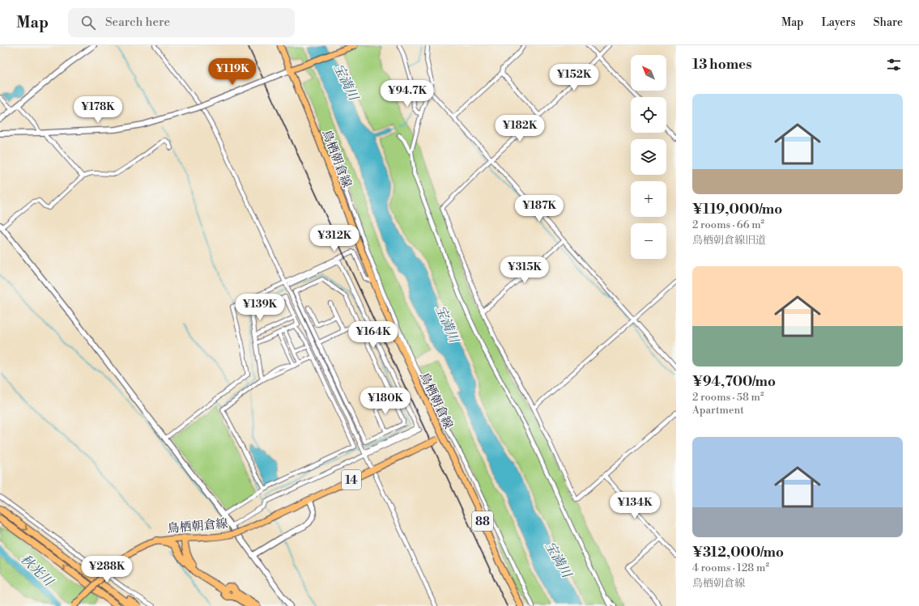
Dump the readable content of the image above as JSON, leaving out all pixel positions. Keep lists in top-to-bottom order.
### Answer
{
  "streets": {
    "main road": ["鳥栖朝倉線", "14", "88"]
  },
  "crossings": [
    ["鳥栖朝倉線", "88"]
  ],
  "water": ["宝満川", "秋光川"],
  "north": "top left",
  "page": {
    "header": "Map",
    "search": "Search here",
    "nav": ["Map", "Layers", "Share"],
    "heading": "13 homes",
    "map_buttons": ["+", "−"],
    "price": [
      "¥119K",
      "¥152K",
      "¥94.7K",
      "¥178K",
      "¥182K",
      "¥187K",
      "¥312K",
      "¥315K",
      "¥139K",
      "¥164K",
      "¥180K",
      "¥134K",
      "¥288K"
    ],
    "list": [
      {
        "name": "¥119,000/mo",
        "note": "2 rooms · 66 m² · 鳥栖朝倉線旧道"
      },
      {
        "name": "¥94,700/mo",
        "note": "2 rooms · 58 m² · Apartment"
      },
      {
        "name": "¥312,000/mo",
        "note": "4 rooms · 128 m² · 鳥栖朝倉線"
      }
    ]
  }
}
